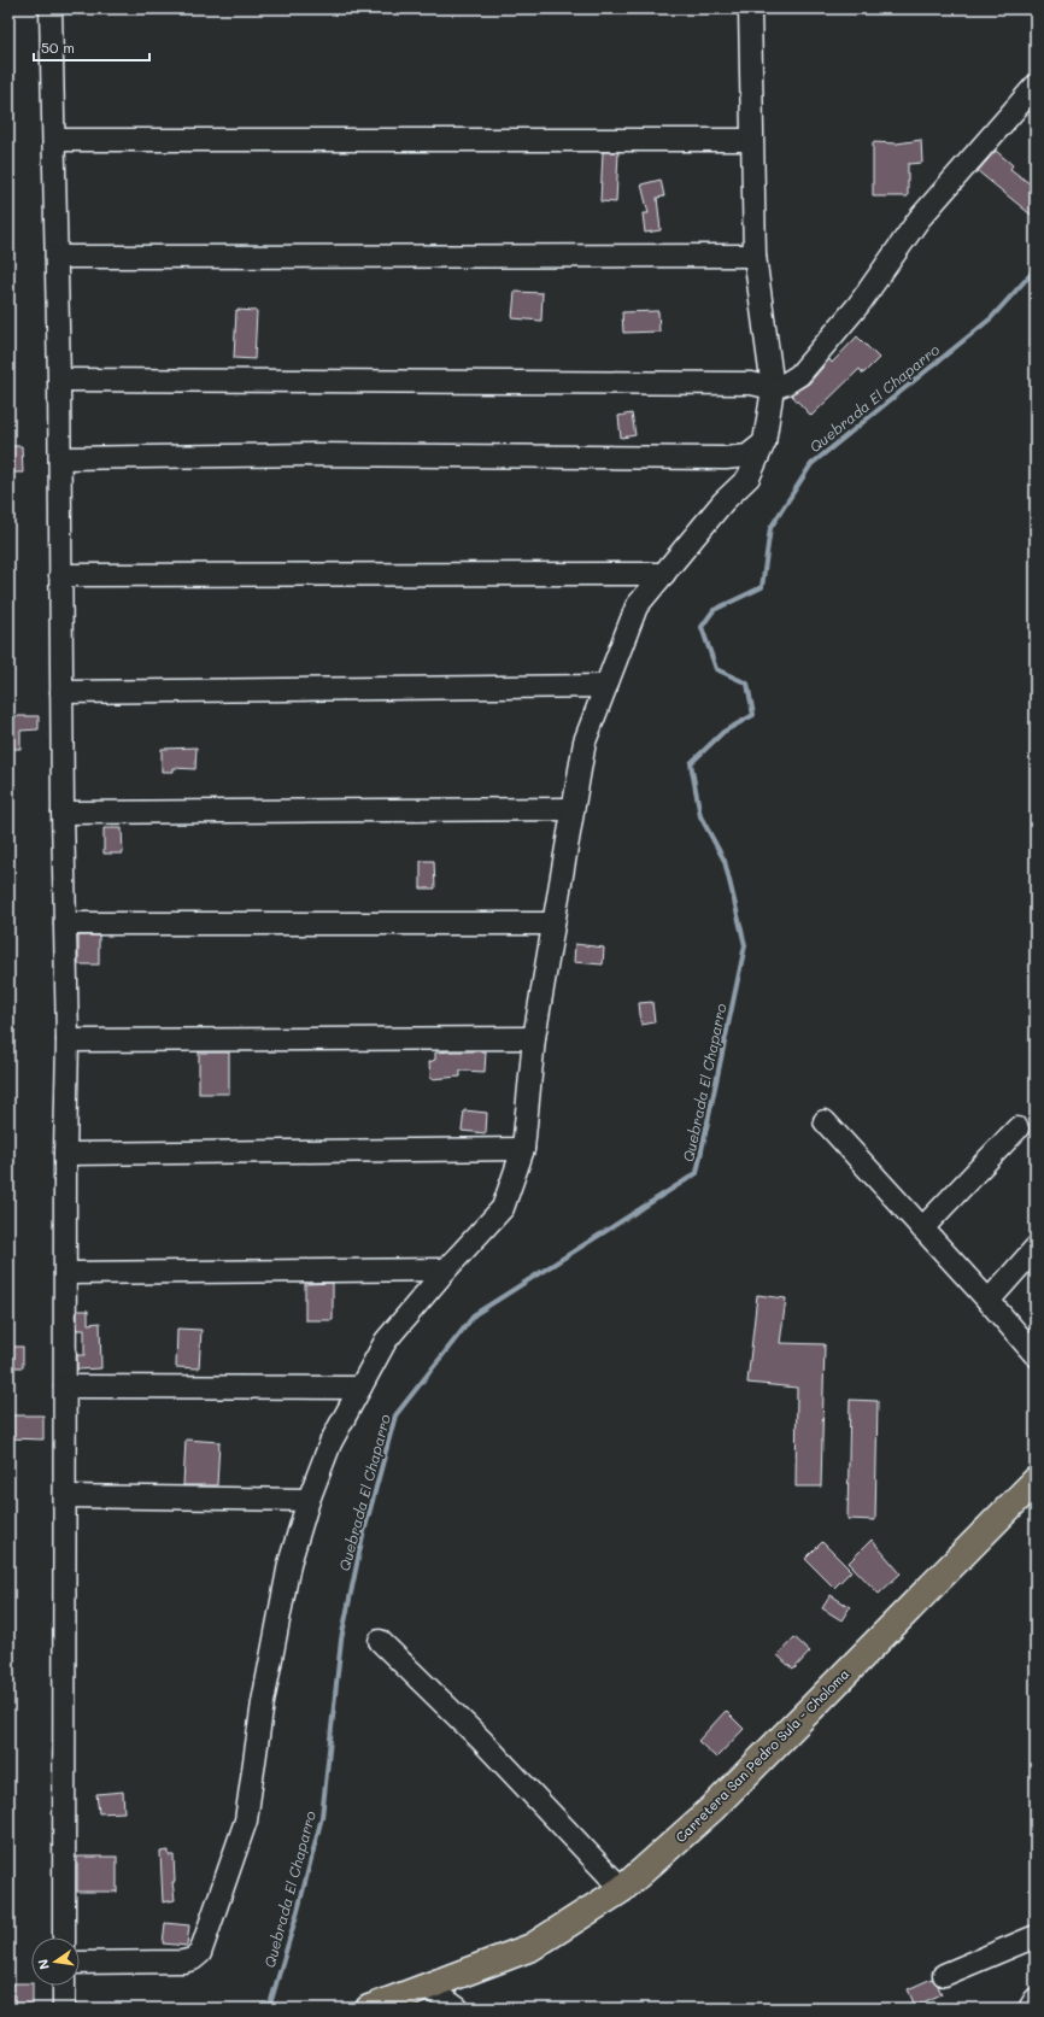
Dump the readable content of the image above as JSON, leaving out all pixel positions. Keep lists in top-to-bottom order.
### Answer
{
  "streets": {
    "main road": ["Carretera San Pedro Sula - Choloma"]
  },
  "water": ["Quebrada El Chaparro"],
  "scale_bar": "50 m",
  "north": "left"
}
